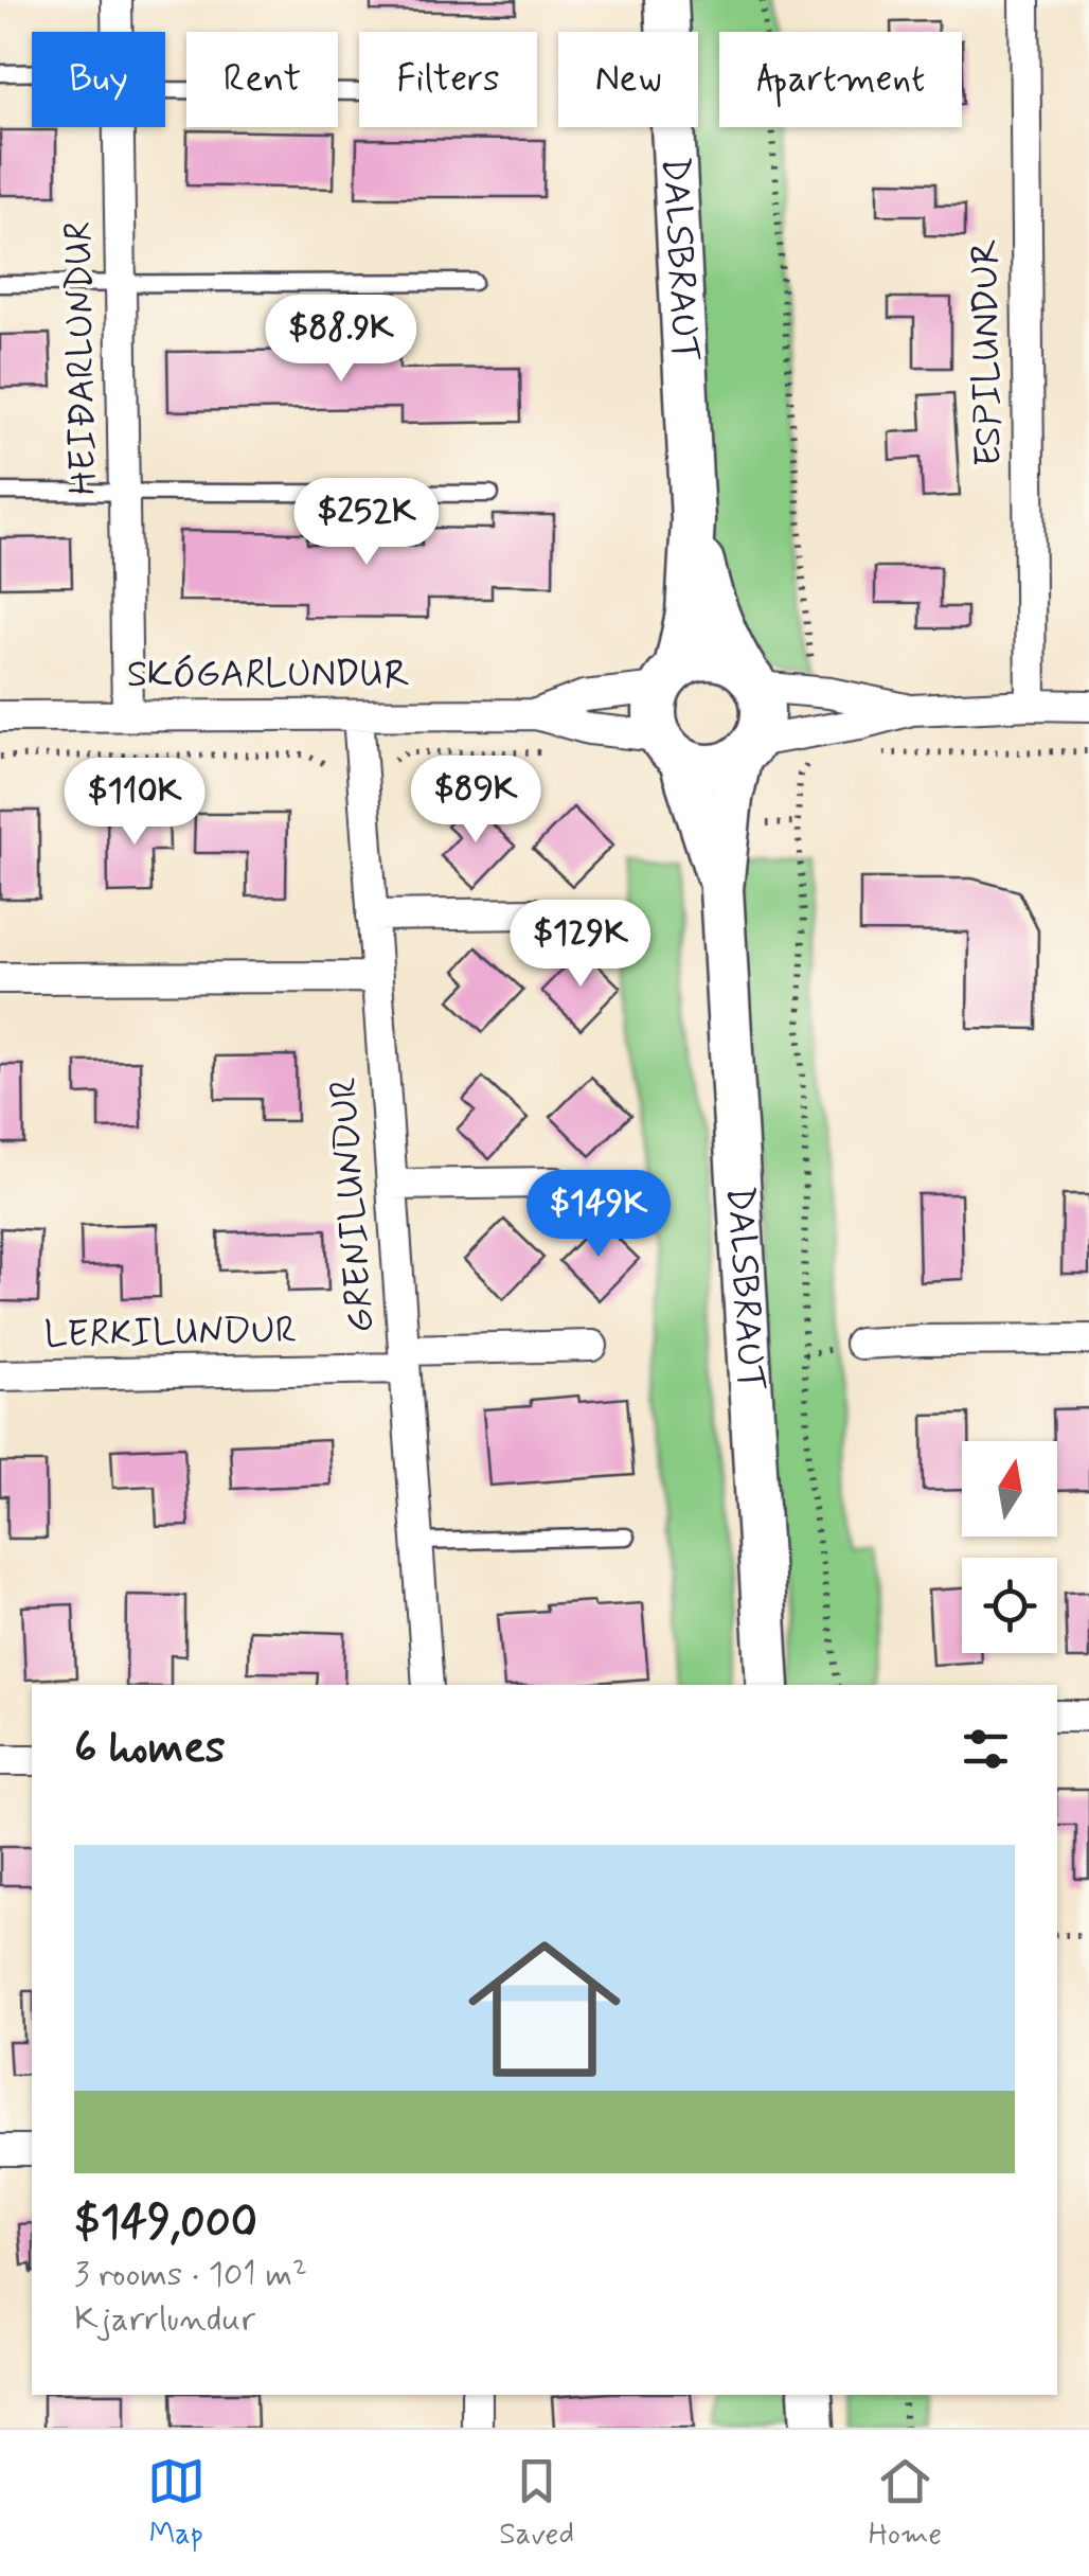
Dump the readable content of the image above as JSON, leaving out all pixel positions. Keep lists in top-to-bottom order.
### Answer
{
  "streets": {
    "street": [
      "DALSBRAUT",
      "ESPILUNDUR",
      "HEIÐARLUNDUR",
      "SKÓGARLUNDUR",
      "GRENILUNDUR",
      "LERKILUNDUR"
    ]
  },
  "crossings": [
    ["DALSBRAUT", "SKÓGARLUNDUR"],
    ["HEIÐARLUNDUR", "SKÓGARLUNDUR"],
    ["SKÓGARLUNDUR", "GRENILUNDUR"],
    ["GRENILUNDUR", "LERKILUNDUR"]
  ],
  "north": "top",
  "page": {
    "chip": [
      "Buy",
      "Rent",
      "Filters",
      "New",
      "Apartment"
    ],
    "price": [
      "$88.9K",
      "$252K",
      "$89K",
      "$110K",
      "$129K",
      "$149K"
    ],
    "heading": "6 homes",
    "list": [
      {
        "name": "$149,000",
        "note": "3 rooms · 101 m² · Kjarrlundur"
      }
    ],
    "tabs": ["Map", "Saved", "Home"]
  }
}
